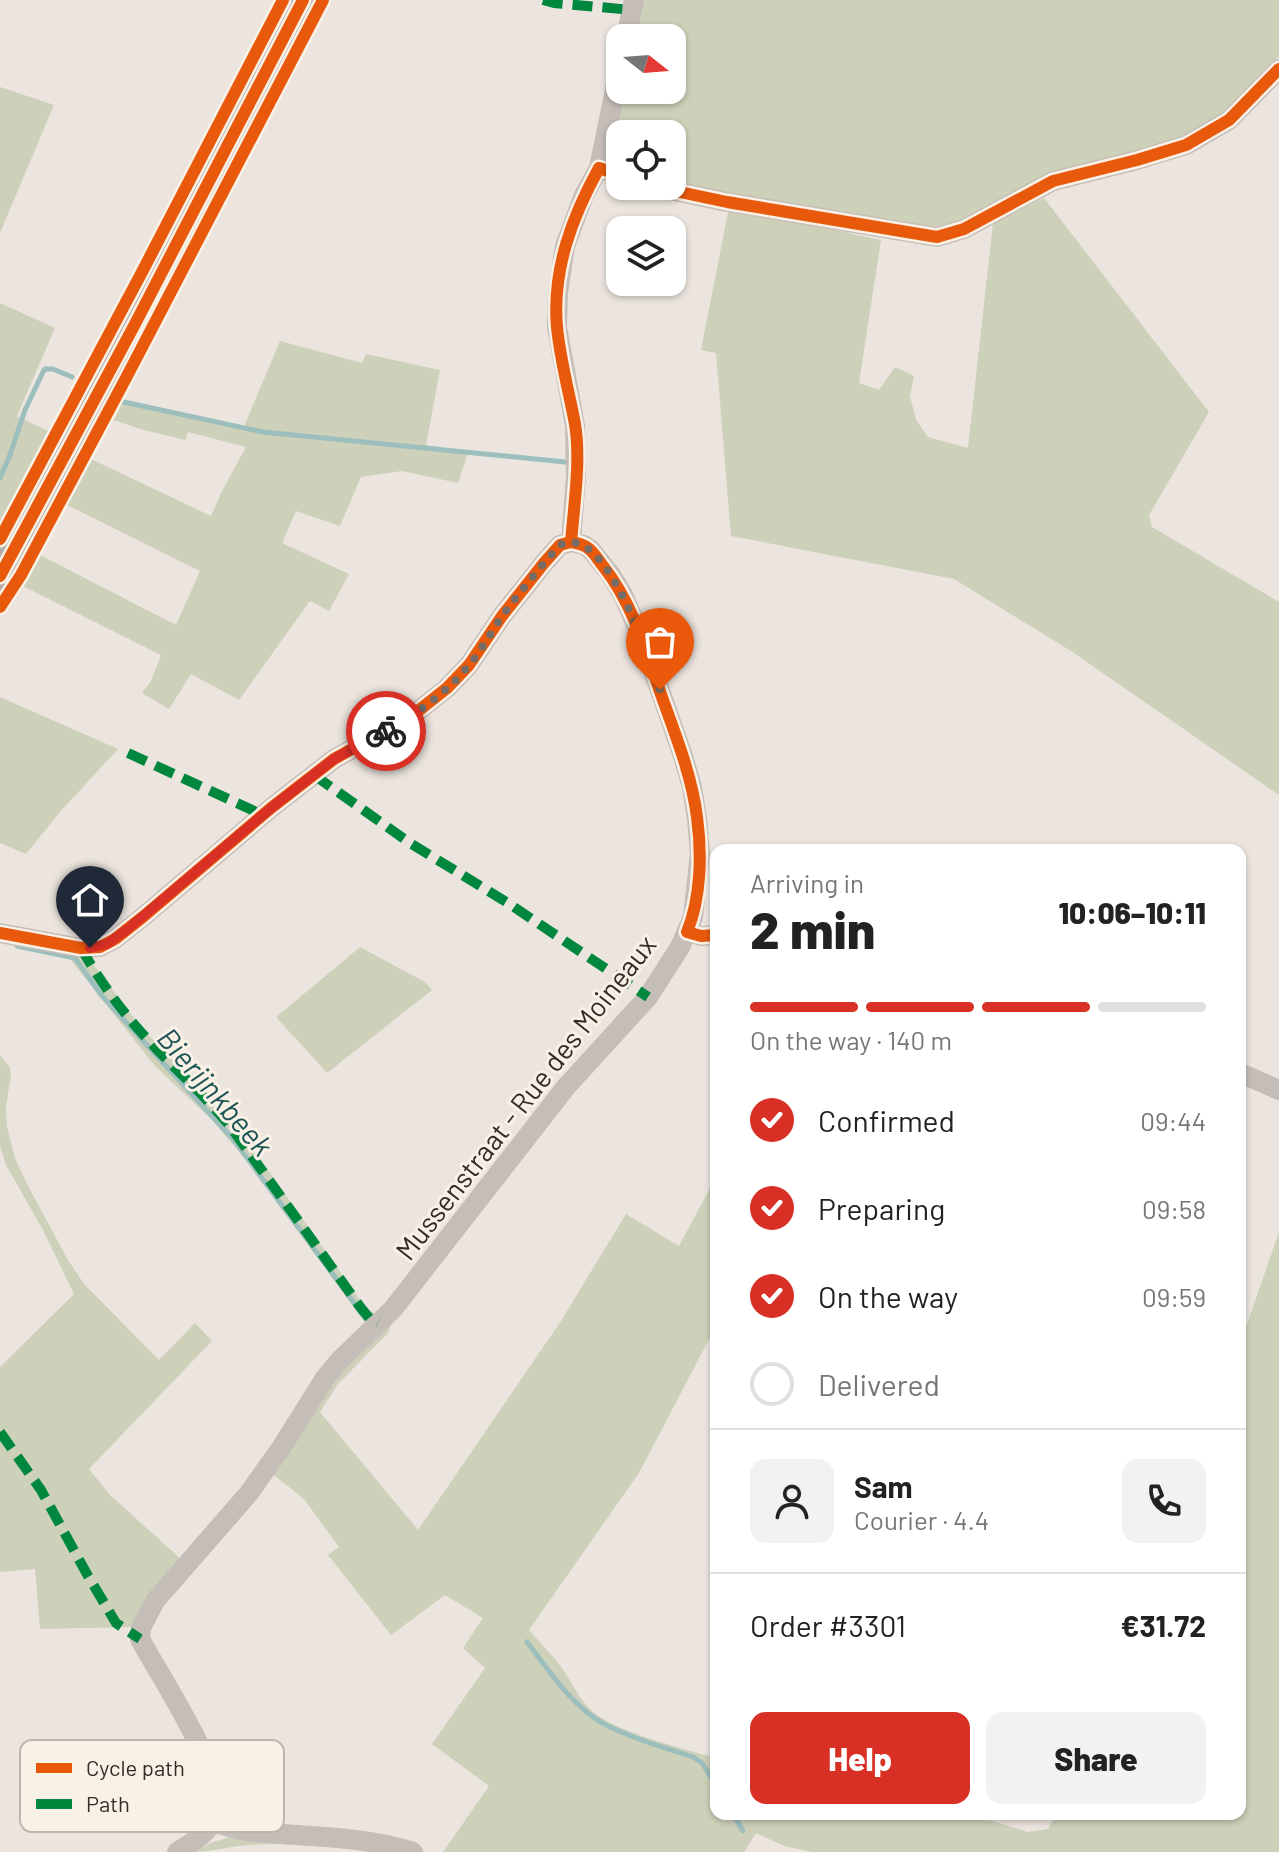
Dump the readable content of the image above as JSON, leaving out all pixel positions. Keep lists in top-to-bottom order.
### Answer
{
  "streets": {
    "street": ["Mussenstraat - Rue des Moineaux"]
  },
  "water": ["Bierijnkbeek"],
  "legend": ["Cycle path", "Path"],
  "north": "right",
  "page": {
    "heading": ["2 min", "Arriving in", "10:06–10:11"],
    "panel": [
      "Sam",
      "Courier · 4.4",
      "Order #3301",
      "€31.72"
    ],
    "bar": "On the way · 140 m",
    "list": [
      ["Confirmed", "09:44"],
      ["Preparing", "09:58"],
      ["On the way", "09:59"],
      "Delivered"
    ],
    "buttons": ["Help", "Share"]
  }
}
